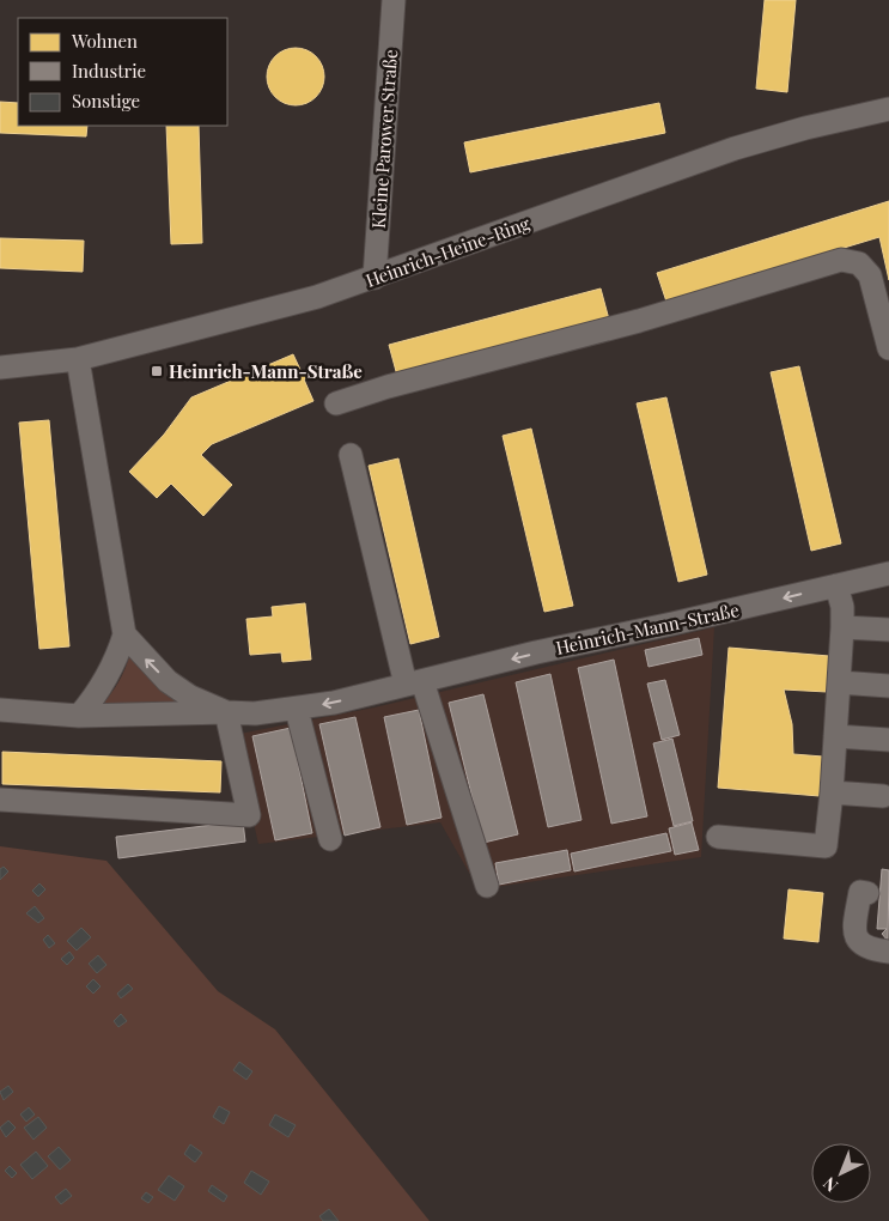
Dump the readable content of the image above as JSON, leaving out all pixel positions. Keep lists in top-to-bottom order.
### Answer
{
  "streets": {
    "street": ["Kleine Parower Straße", "Heinrich-Heine-Ring", "Heinrich-Mann-Straße"]
  },
  "crossings": [
    ["Kleine Parower Straße", "Heinrich-Heine-Ring"]
  ],
  "places": {
    "transit": ["Heinrich-Mann-Straße"]
  },
  "legend": ["Wohnen", "Industrie", "Sonstige"],
  "north": "bottom left"
}
